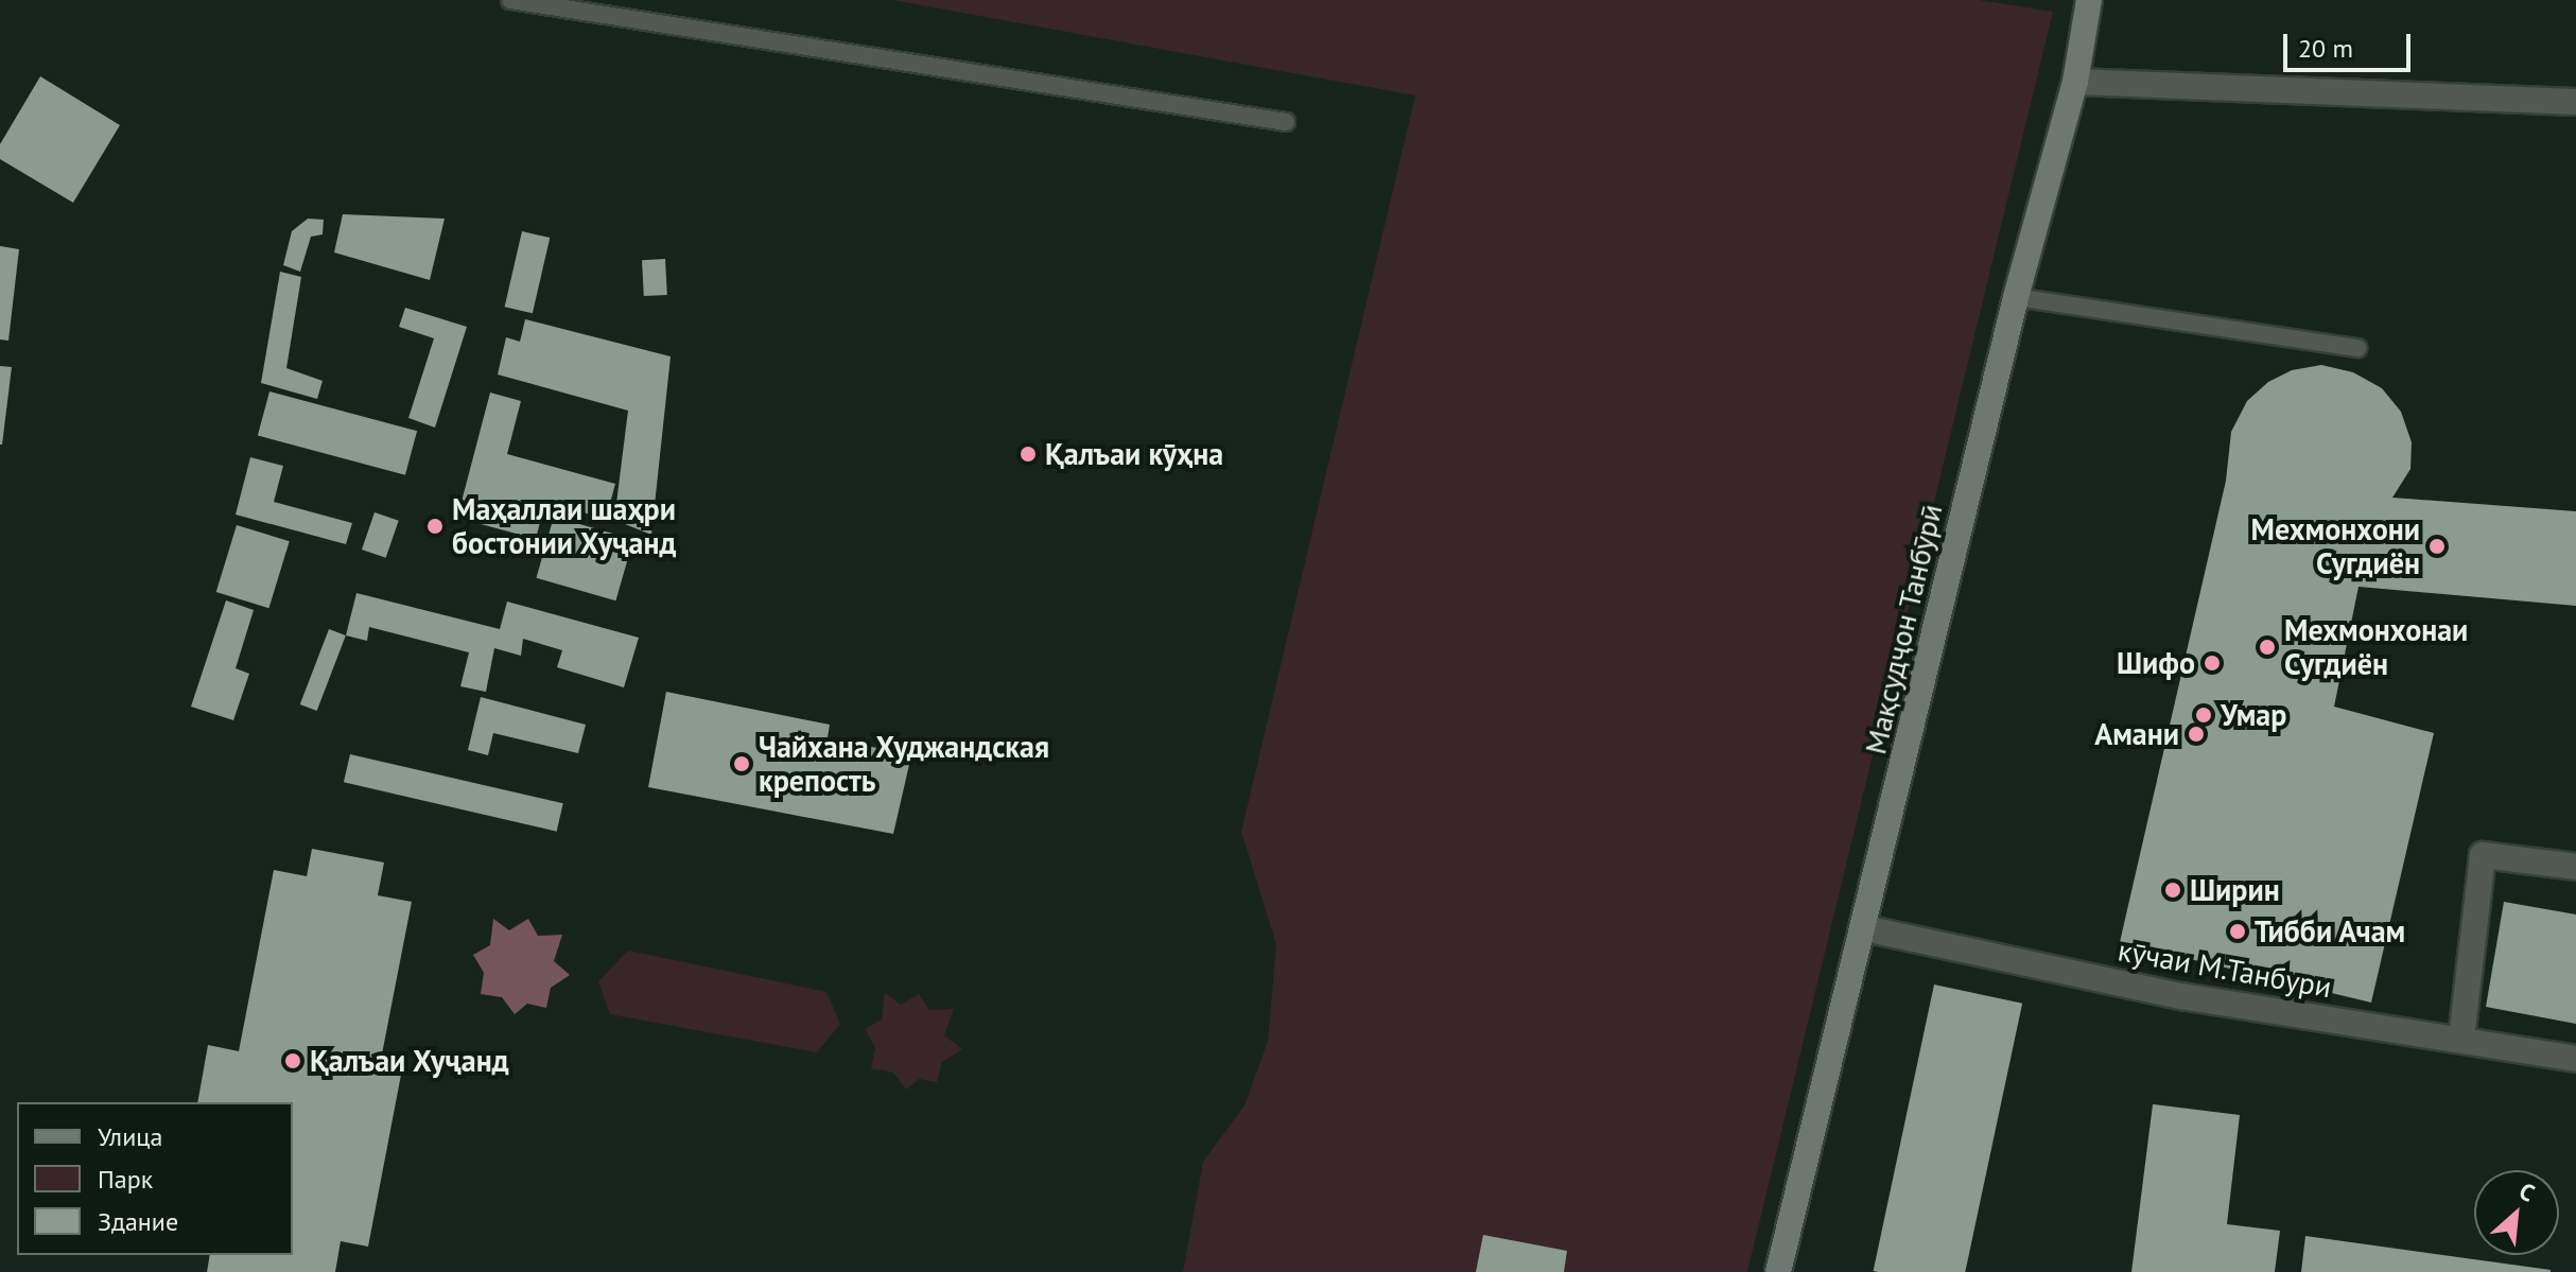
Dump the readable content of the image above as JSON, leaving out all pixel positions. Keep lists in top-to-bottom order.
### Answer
{
  "streets": {
    "main road": ["Мақсудҷон Танбӯрӣ"],
    "street": ["кӯчаи М.Танбури"]
  },
  "crossings": [
    ["Мақсудҷон Танбӯрӣ", "кӯчаи М.Танбури"]
  ],
  "places": [
    "Қалъаи кӯҳна",
    "Маҳаллаи шаҳри бостонии Хуҷанд",
    "Мехмонхони Сугдиён",
    "Мехмонхонаи Сугдиён",
    "Шифо",
    "Умар",
    "Амани",
    "Чайхана Худжандская крепость",
    "Ширин",
    "Тибби Ачам",
    "Қалъаи Хуҷанд"
  ],
  "legend": ["Улица", "Парк", "Здание"],
  "scale_bar": "20 m",
  "north": "top right"
}
